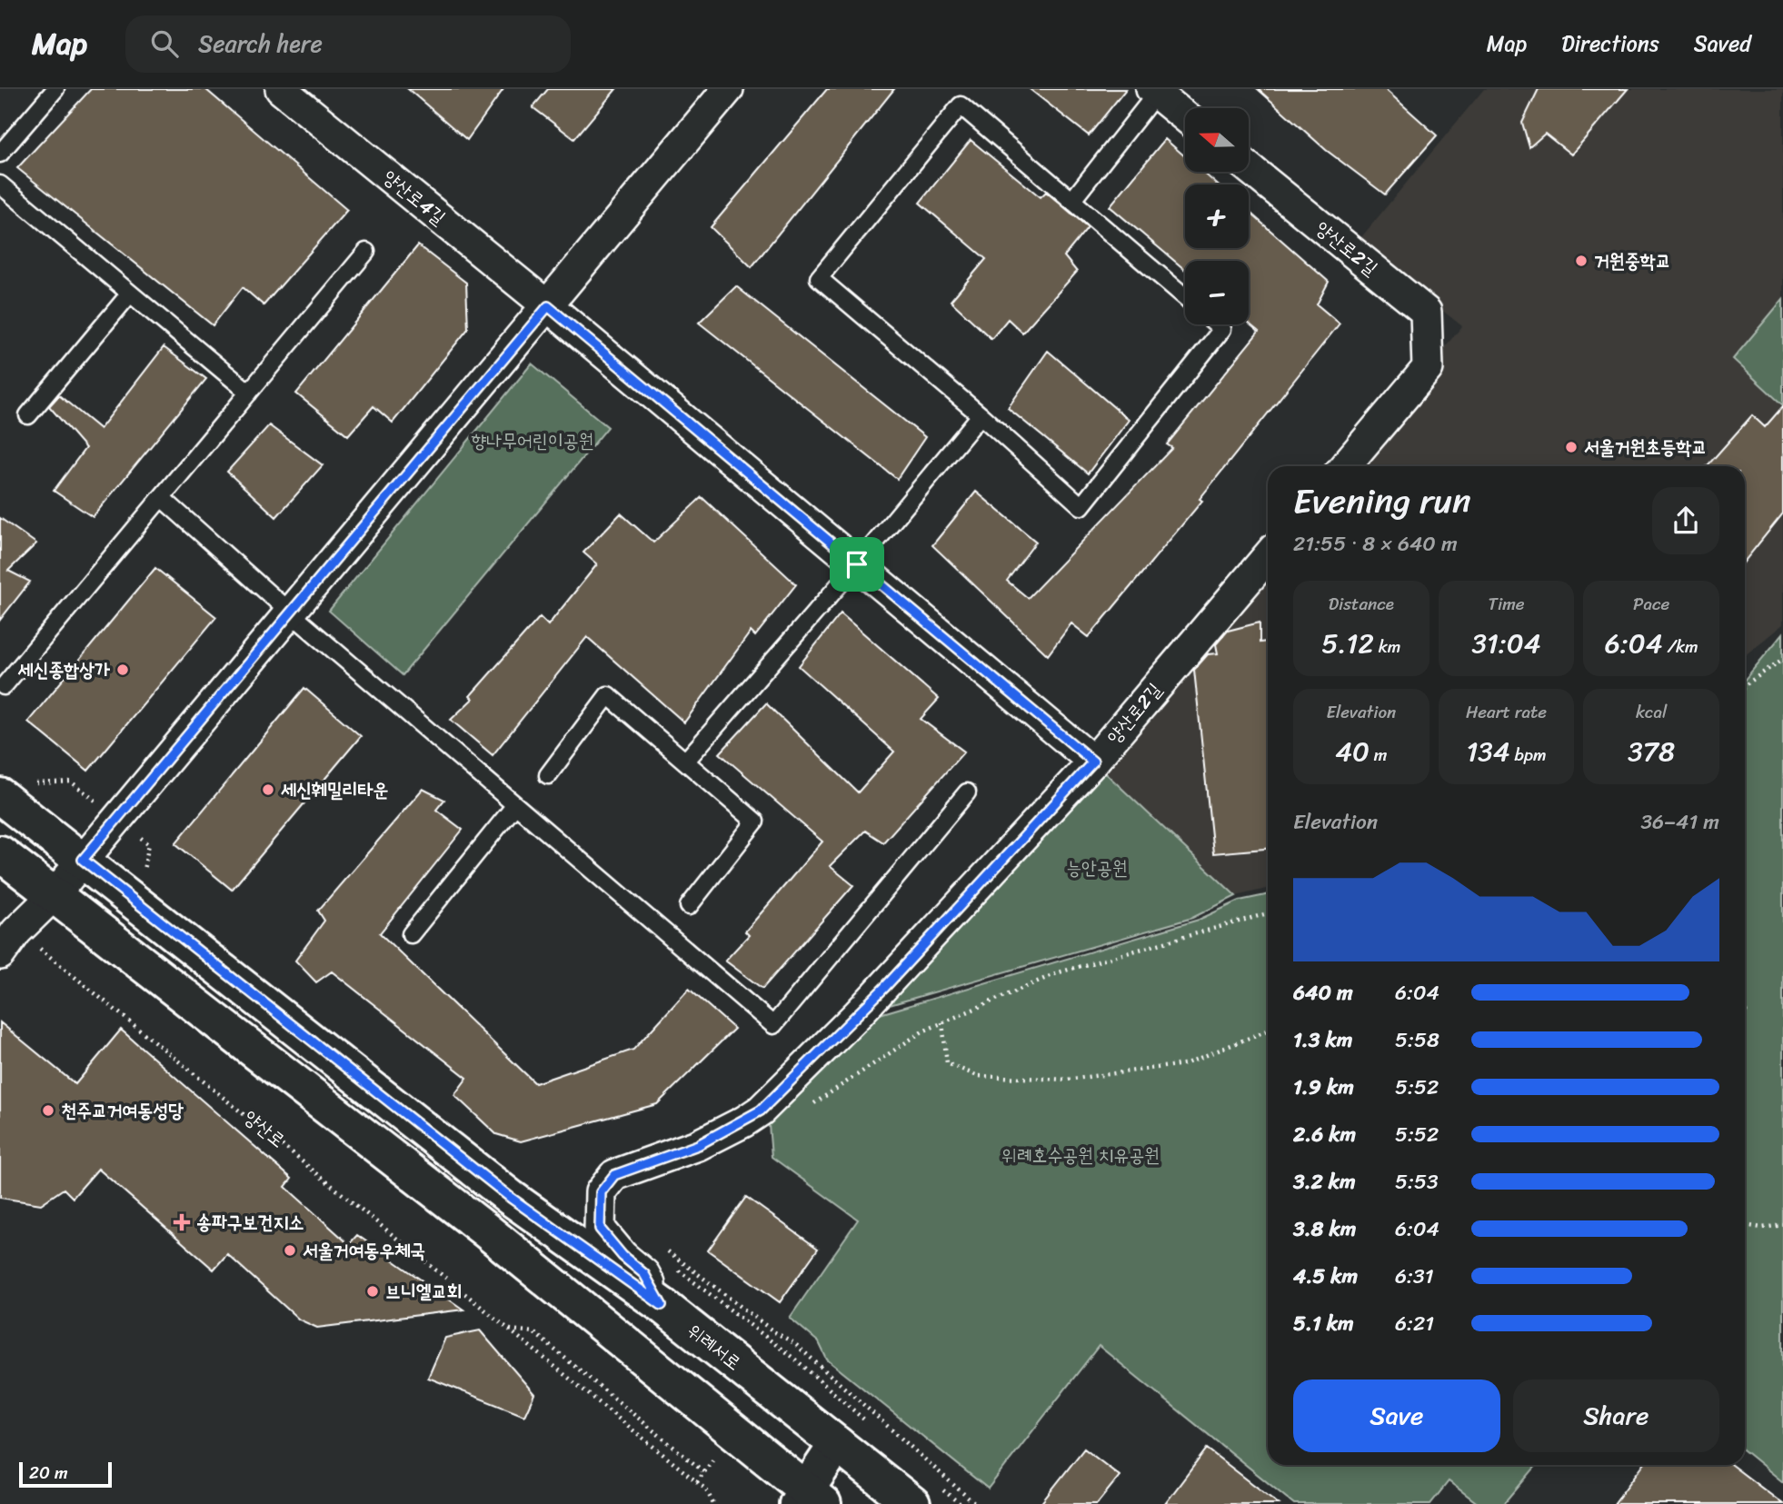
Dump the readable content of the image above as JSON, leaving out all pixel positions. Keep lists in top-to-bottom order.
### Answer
{
  "streets": {
    "main road": ["위례서로"],
    "street": ["양산로4길", "양산로2길"],
    "path": ["양산로"]
  },
  "crossings": [
    ["양산로4길", "양산로2길"],
    ["양산로2길", "위례서로"]
  ],
  "parks": ["향나무어린이공원", "능안공원", "위례호수공원 치유공원"],
  "places": {
    "other": [
      "거원중학교",
      "서울거원초등학교",
      "세신종합상가",
      "세신훼밀리타운",
      "천주교거여동성당",
      "서울거여동우체국",
      "브니엘교회"
    ],
    "health": ["송파구보건지소"]
  },
  "scale_bar": "20 m",
  "north": "left",
  "page": {
    "header": "Map",
    "search": "Search here",
    "nav": ["Map", "Directions", "Saved"],
    "map_buttons": ["+", "−"],
    "heading": ["Evening run", "21:55 · 8 × 640 m"],
    "stats": [
      ["Distance", "5.12 km"],
      ["Time", "31:04"],
      ["Pace", "6:04 /km"],
      ["Elevation", "40 m"],
      ["Heart rate", "134 bpm"],
      ["kcal", "378"]
    ],
    "chart": ["Elevation", "36–41 m"],
    "list": [
      {
        "name": "640 m",
        "note": "6:04"
      },
      {
        "name": "1.3 km",
        "note": "5:58"
      },
      {
        "name": "1.9 km",
        "note": "5:52"
      },
      {
        "name": "2.6 km",
        "note": "5:52"
      },
      {
        "name": "3.2 km",
        "note": "5:53"
      },
      {
        "name": "3.8 km",
        "note": "6:04"
      },
      {
        "name": "4.5 km",
        "note": "6:31"
      },
      {
        "name": "5.1 km",
        "note": "6:21"
      }
    ],
    "buttons": ["Save", "Share"],
    "scale": "20 m"
  }
}
